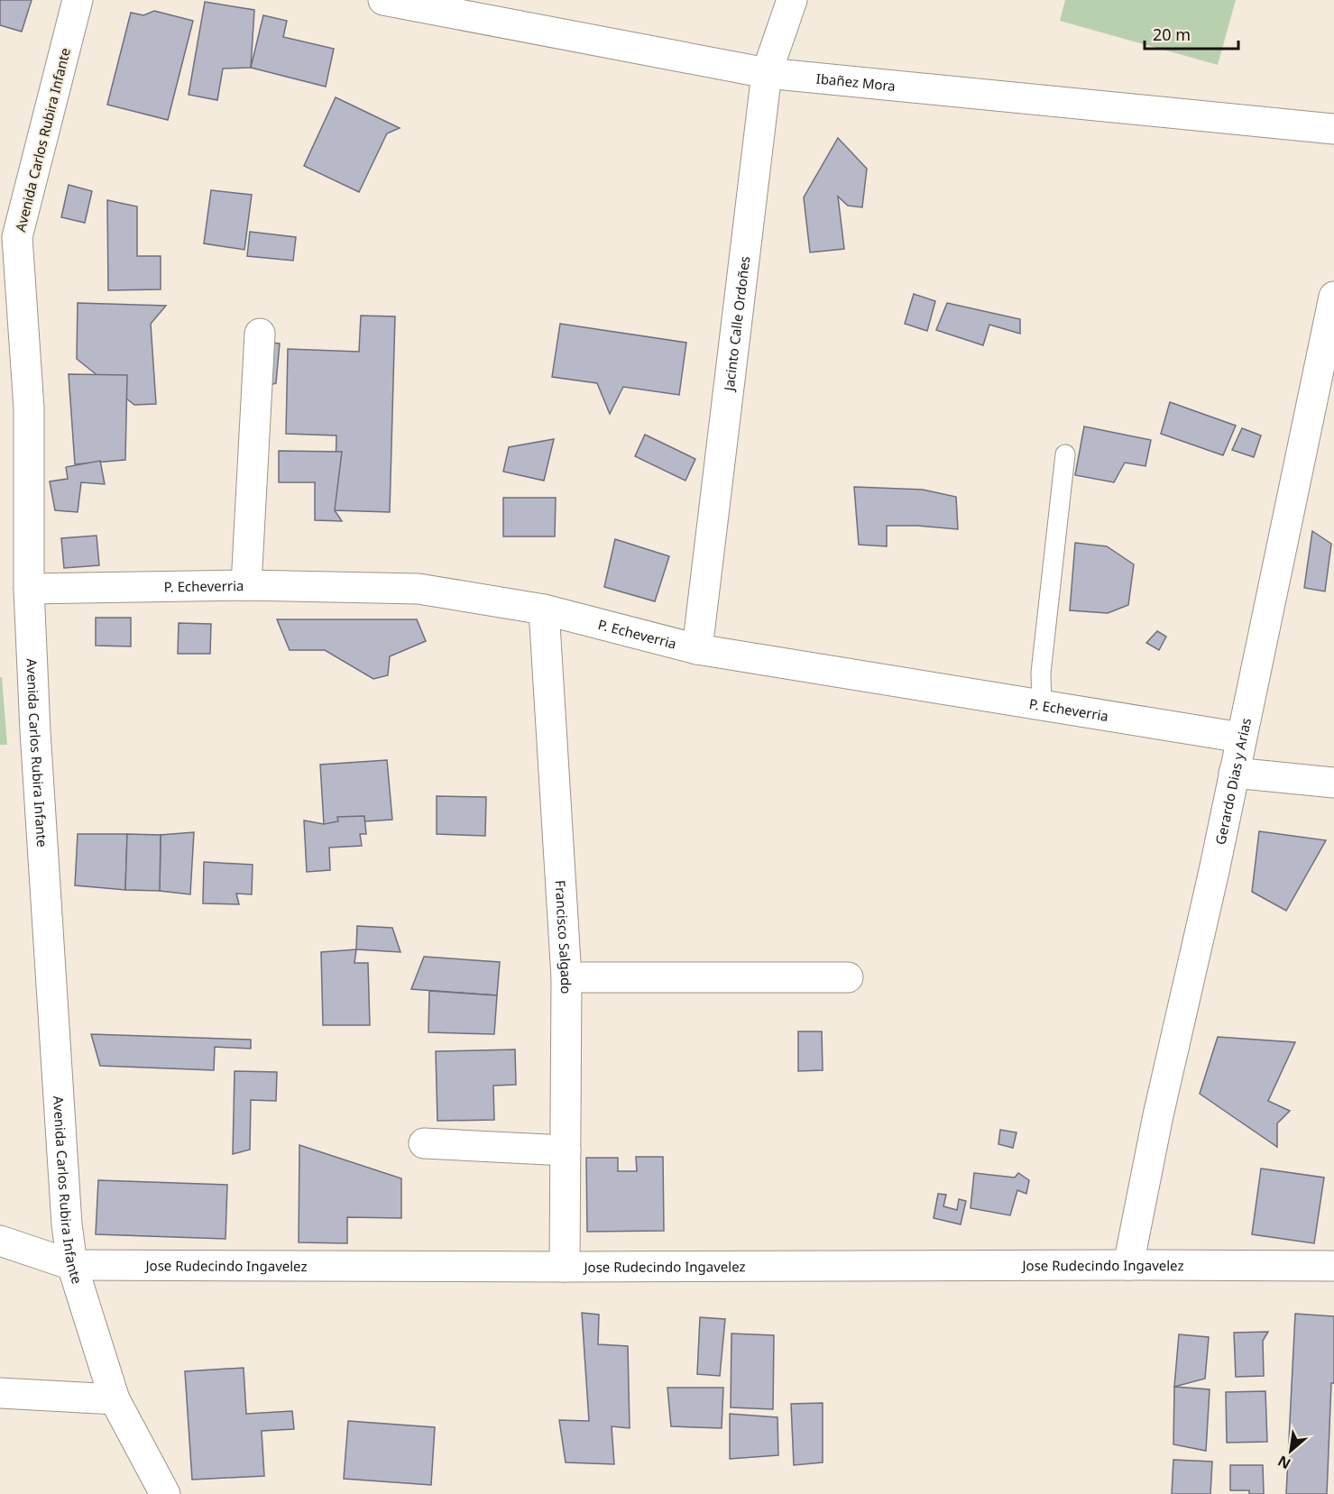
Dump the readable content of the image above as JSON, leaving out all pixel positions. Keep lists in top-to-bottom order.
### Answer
{
  "streets": {
    "street": [
      "Ibañez Mora",
      "Avenida Carlos Rubira Infante",
      "Jacinto Calle Ordoñes",
      "P. Echeverria",
      "Gerardo Dias y Arias",
      "Francisco Salgado",
      "Jose Rudecindo Ingavelez"
    ]
  },
  "crossings": [
    ["Ibañez Mora", "Jacinto Calle Ordoñes"],
    ["Avenida Carlos Rubira Infante", "P. Echeverria"],
    ["Avenida Carlos Rubira Infante", "Jose Rudecindo Ingavelez"],
    ["Jacinto Calle Ordoñes", "P. Echeverria"],
    ["P. Echeverria", "Gerardo Dias y Arias"],
    ["P. Echeverria", "Francisco Salgado"],
    ["Gerardo Dias y Arias", "Jose Rudecindo Ingavelez"],
    ["Francisco Salgado", "Jose Rudecindo Ingavelez"]
  ],
  "scale_bar": "20 m",
  "north": "bottom left"
}
